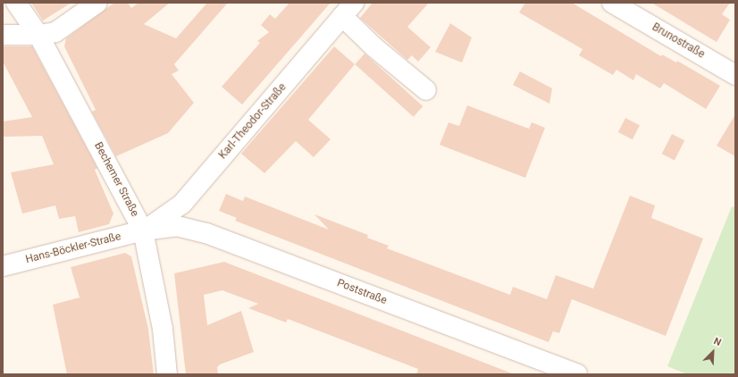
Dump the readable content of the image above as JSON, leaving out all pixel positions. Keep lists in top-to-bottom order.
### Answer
{
  "streets": {
    "street": [
      "Brunostraße",
      "Karl-Theodor-Straße",
      "Bechemer Straße",
      "Hans-Böckler-Straße",
      "Poststraße"
    ]
  },
  "crossings": [
    ["Karl-Theodor-Straße", "Bechemer Straße"],
    ["Karl-Theodor-Straße", "Hans-Böckler-Straße"],
    ["Karl-Theodor-Straße", "Poststraße"],
    ["Bechemer Straße", "Hans-Böckler-Straße"],
    ["Bechemer Straße", "Poststraße"],
    ["Hans-Böckler-Straße", "Poststraße"]
  ],
  "north": "top right"
}
